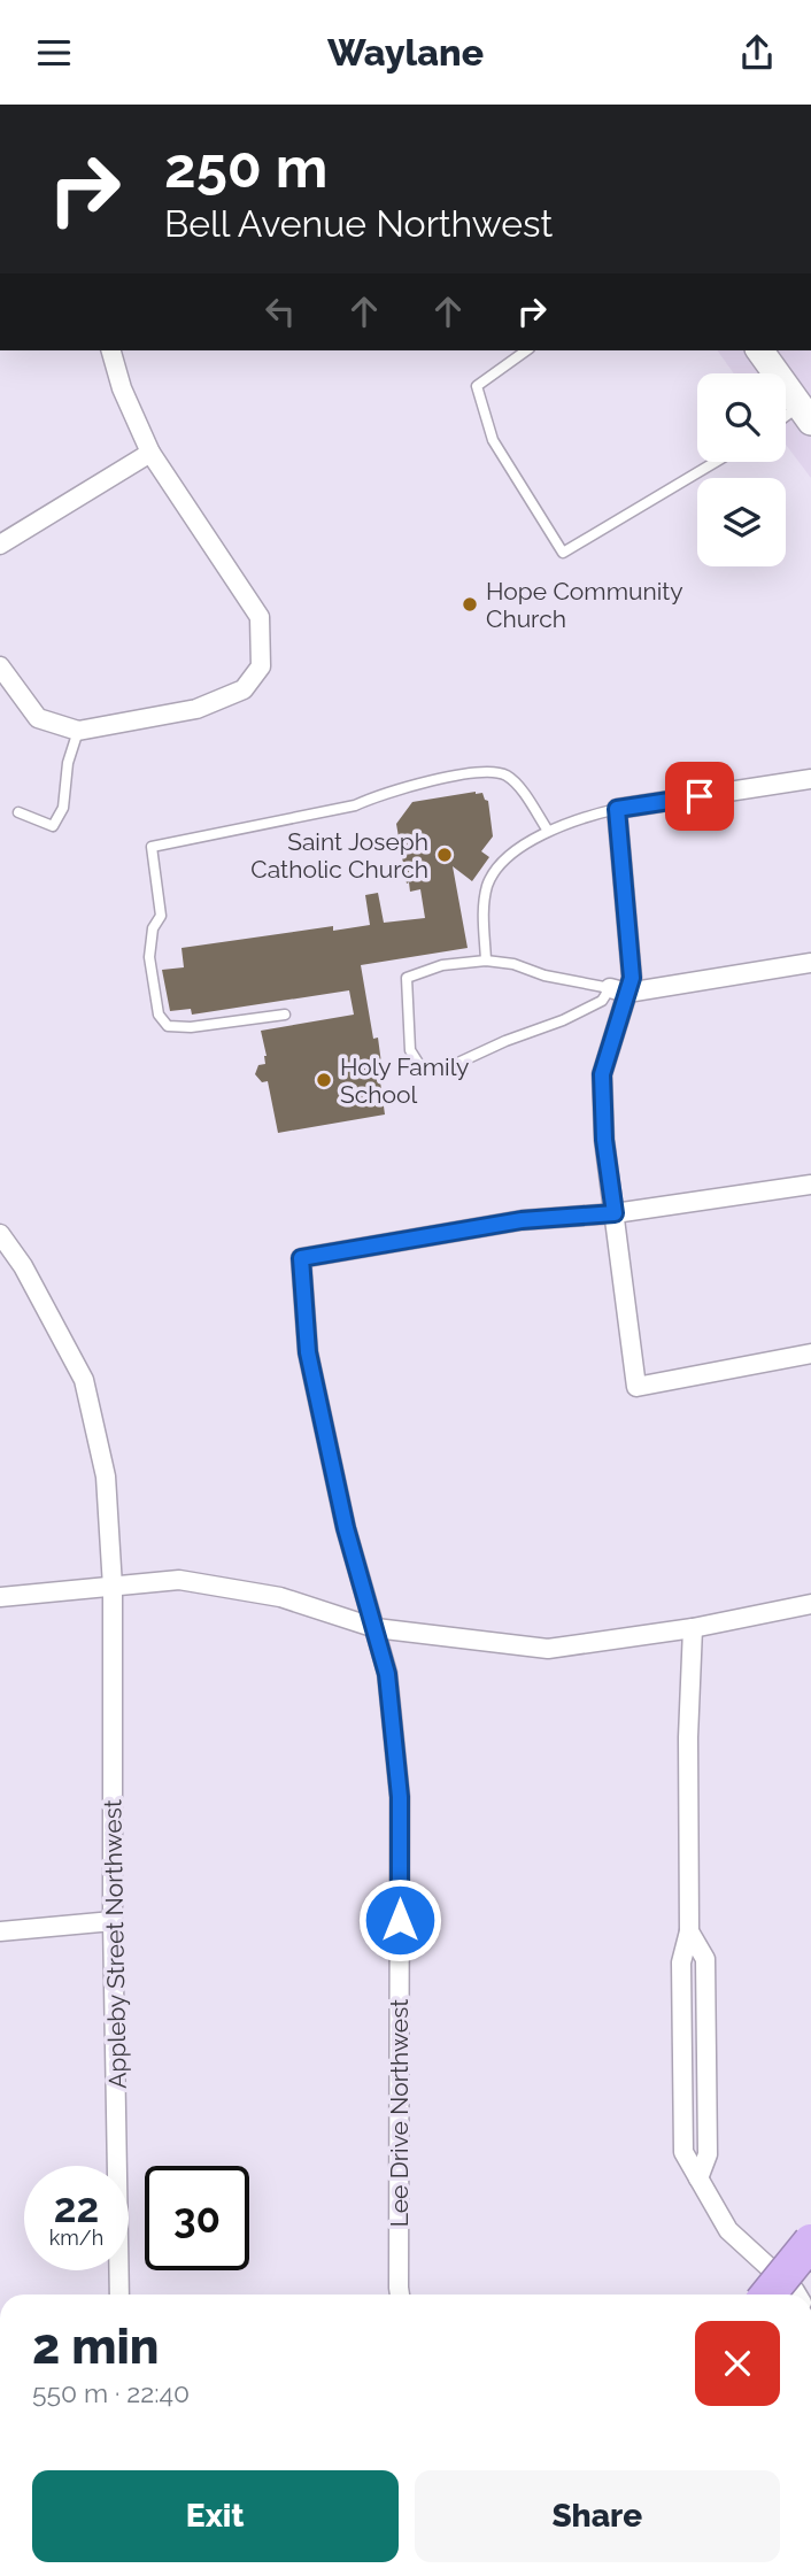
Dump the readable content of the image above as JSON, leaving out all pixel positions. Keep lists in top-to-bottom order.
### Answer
{
  "streets": {
    "street": ["Appleby Street Northwest", "Lee Drive Northwest"]
  },
  "places": ["Hope Community Church", "Saint Joseph Catholic Church", "Holy Family School"],
  "page": {
    "header": "Waylane",
    "turn": ["250 m", "Bell Avenue Northwest"],
    "speed": "22 km/h",
    "limit": "30",
    "heading": ["2 min", "550 m · 22:40"],
    "buttons": ["Exit", "Share"]
  }
}
